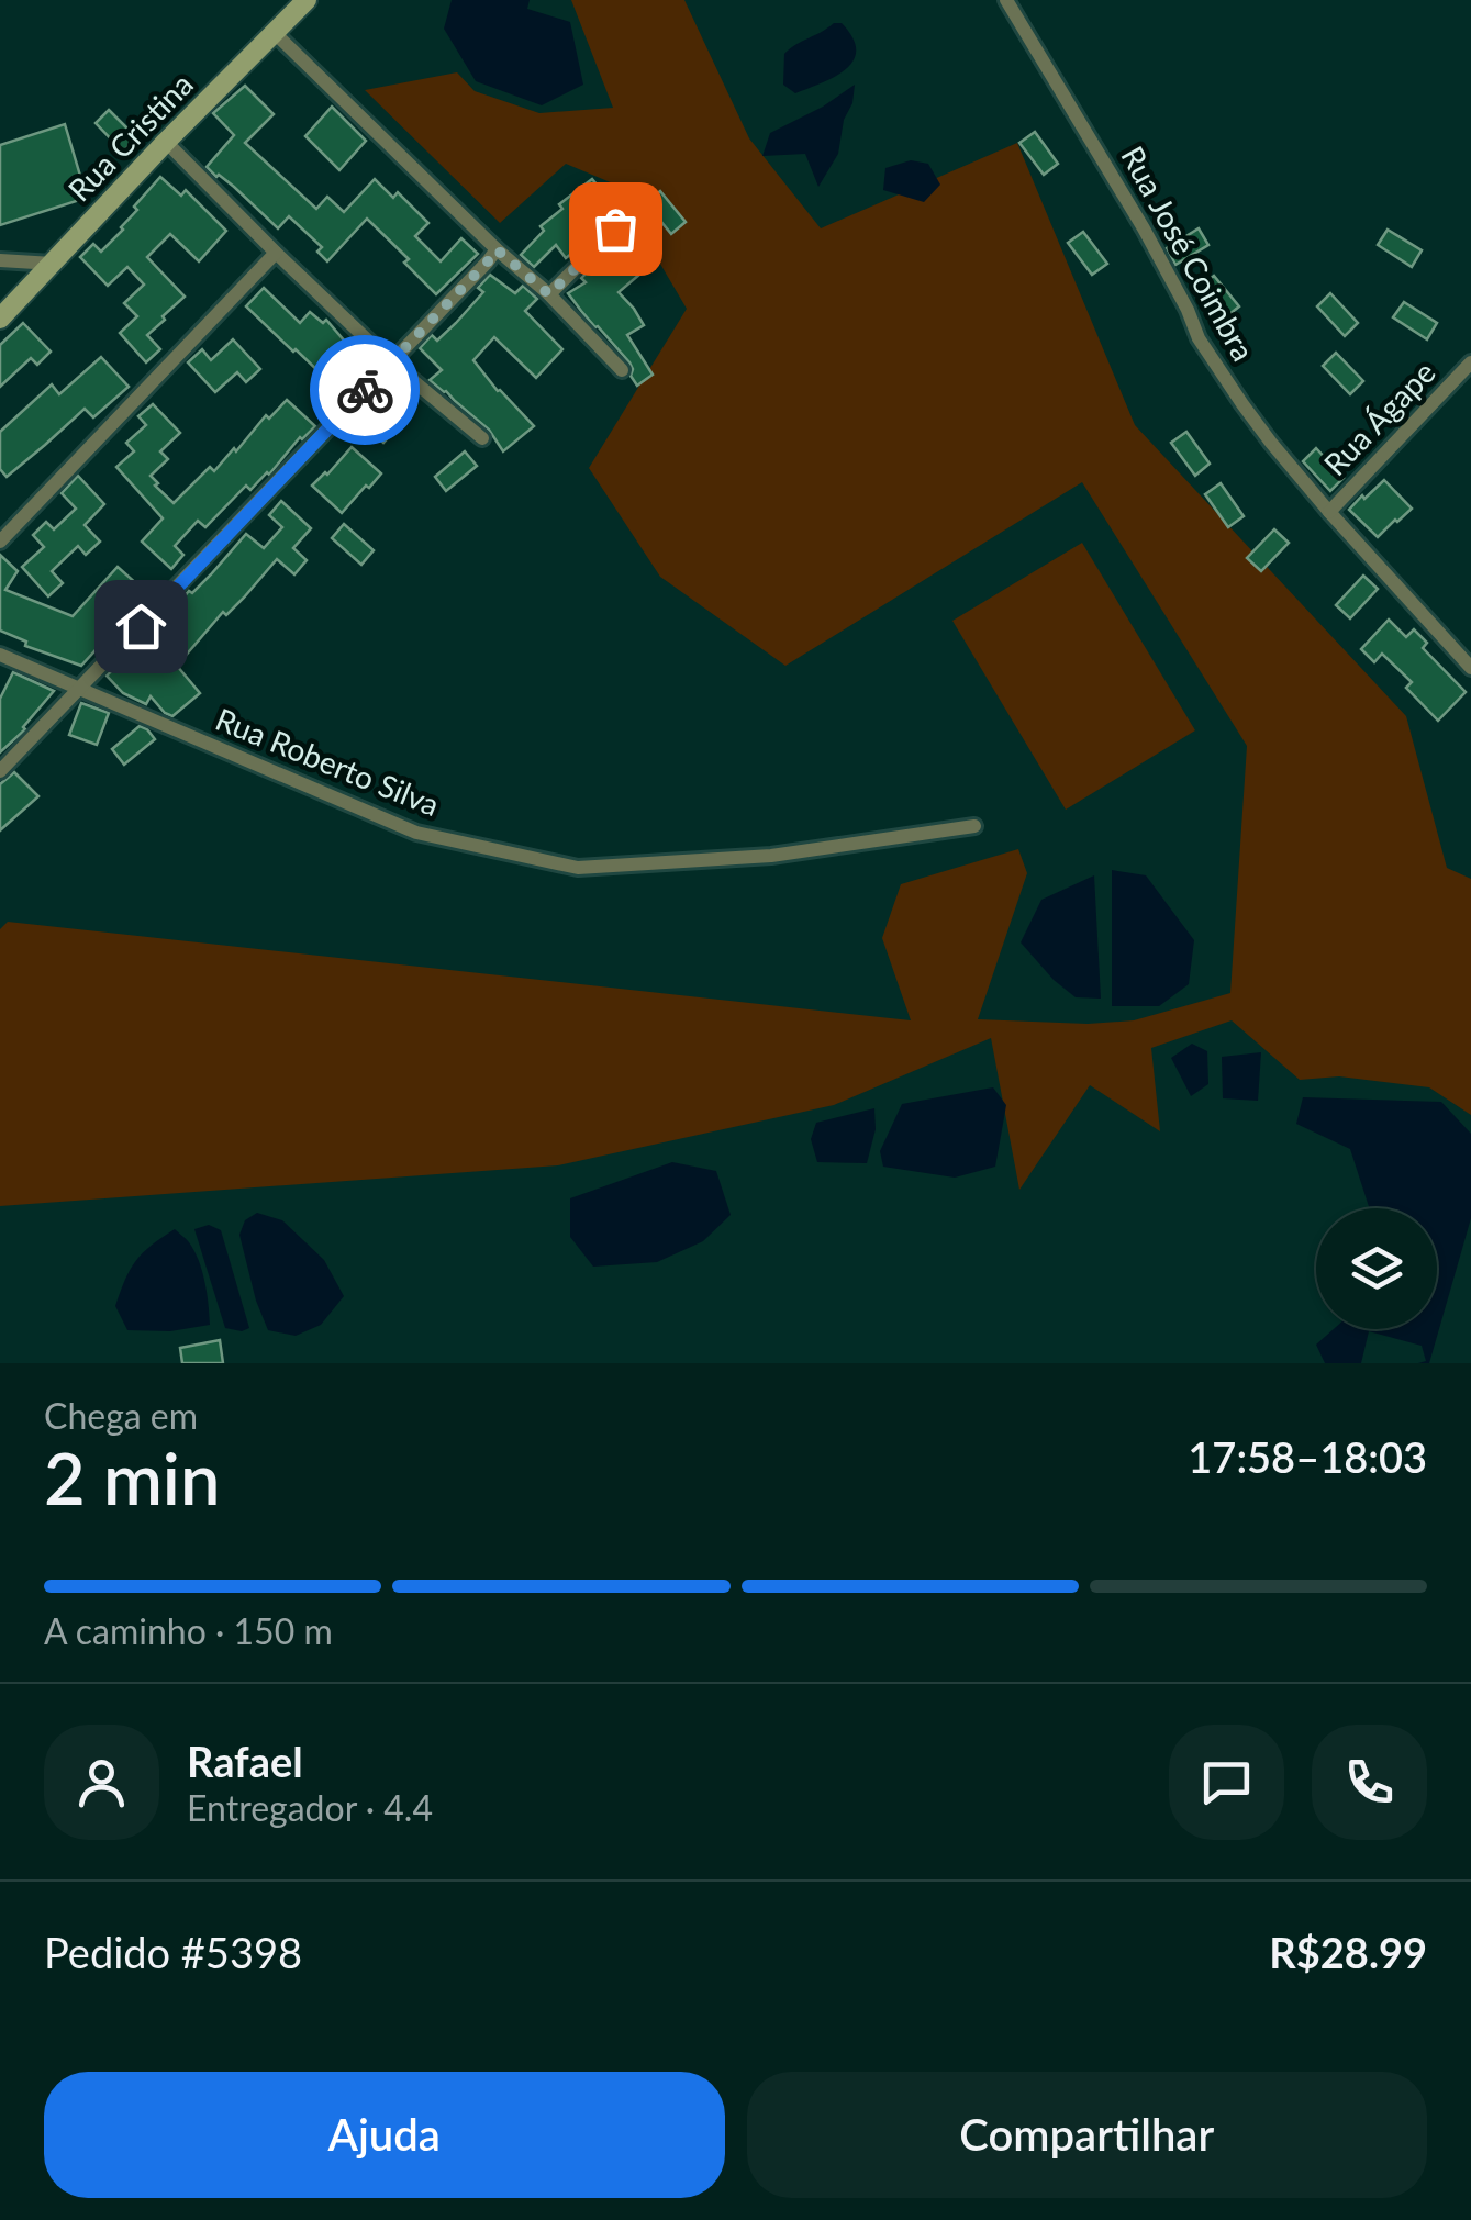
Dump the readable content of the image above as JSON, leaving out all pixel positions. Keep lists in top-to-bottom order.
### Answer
{
  "streets": {
    "main road": ["Rua Cristina"],
    "street": ["Rua José Coimbra", "Rua Ágape", "Rua Roberto Silva"]
  },
  "crossings": [
    ["Rua José Coimbra", "Rua Ágape"]
  ],
  "page": {
    "heading": ["2 min", "Chega em", "17:58–18:03"],
    "panel": [
      "Rafael",
      "Entregador · 4.4",
      "Pedido #5398",
      "R$28.99"
    ],
    "bar": "A caminho · 150 m",
    "buttons": ["Ajuda", "Compartilhar"]
  }
}
